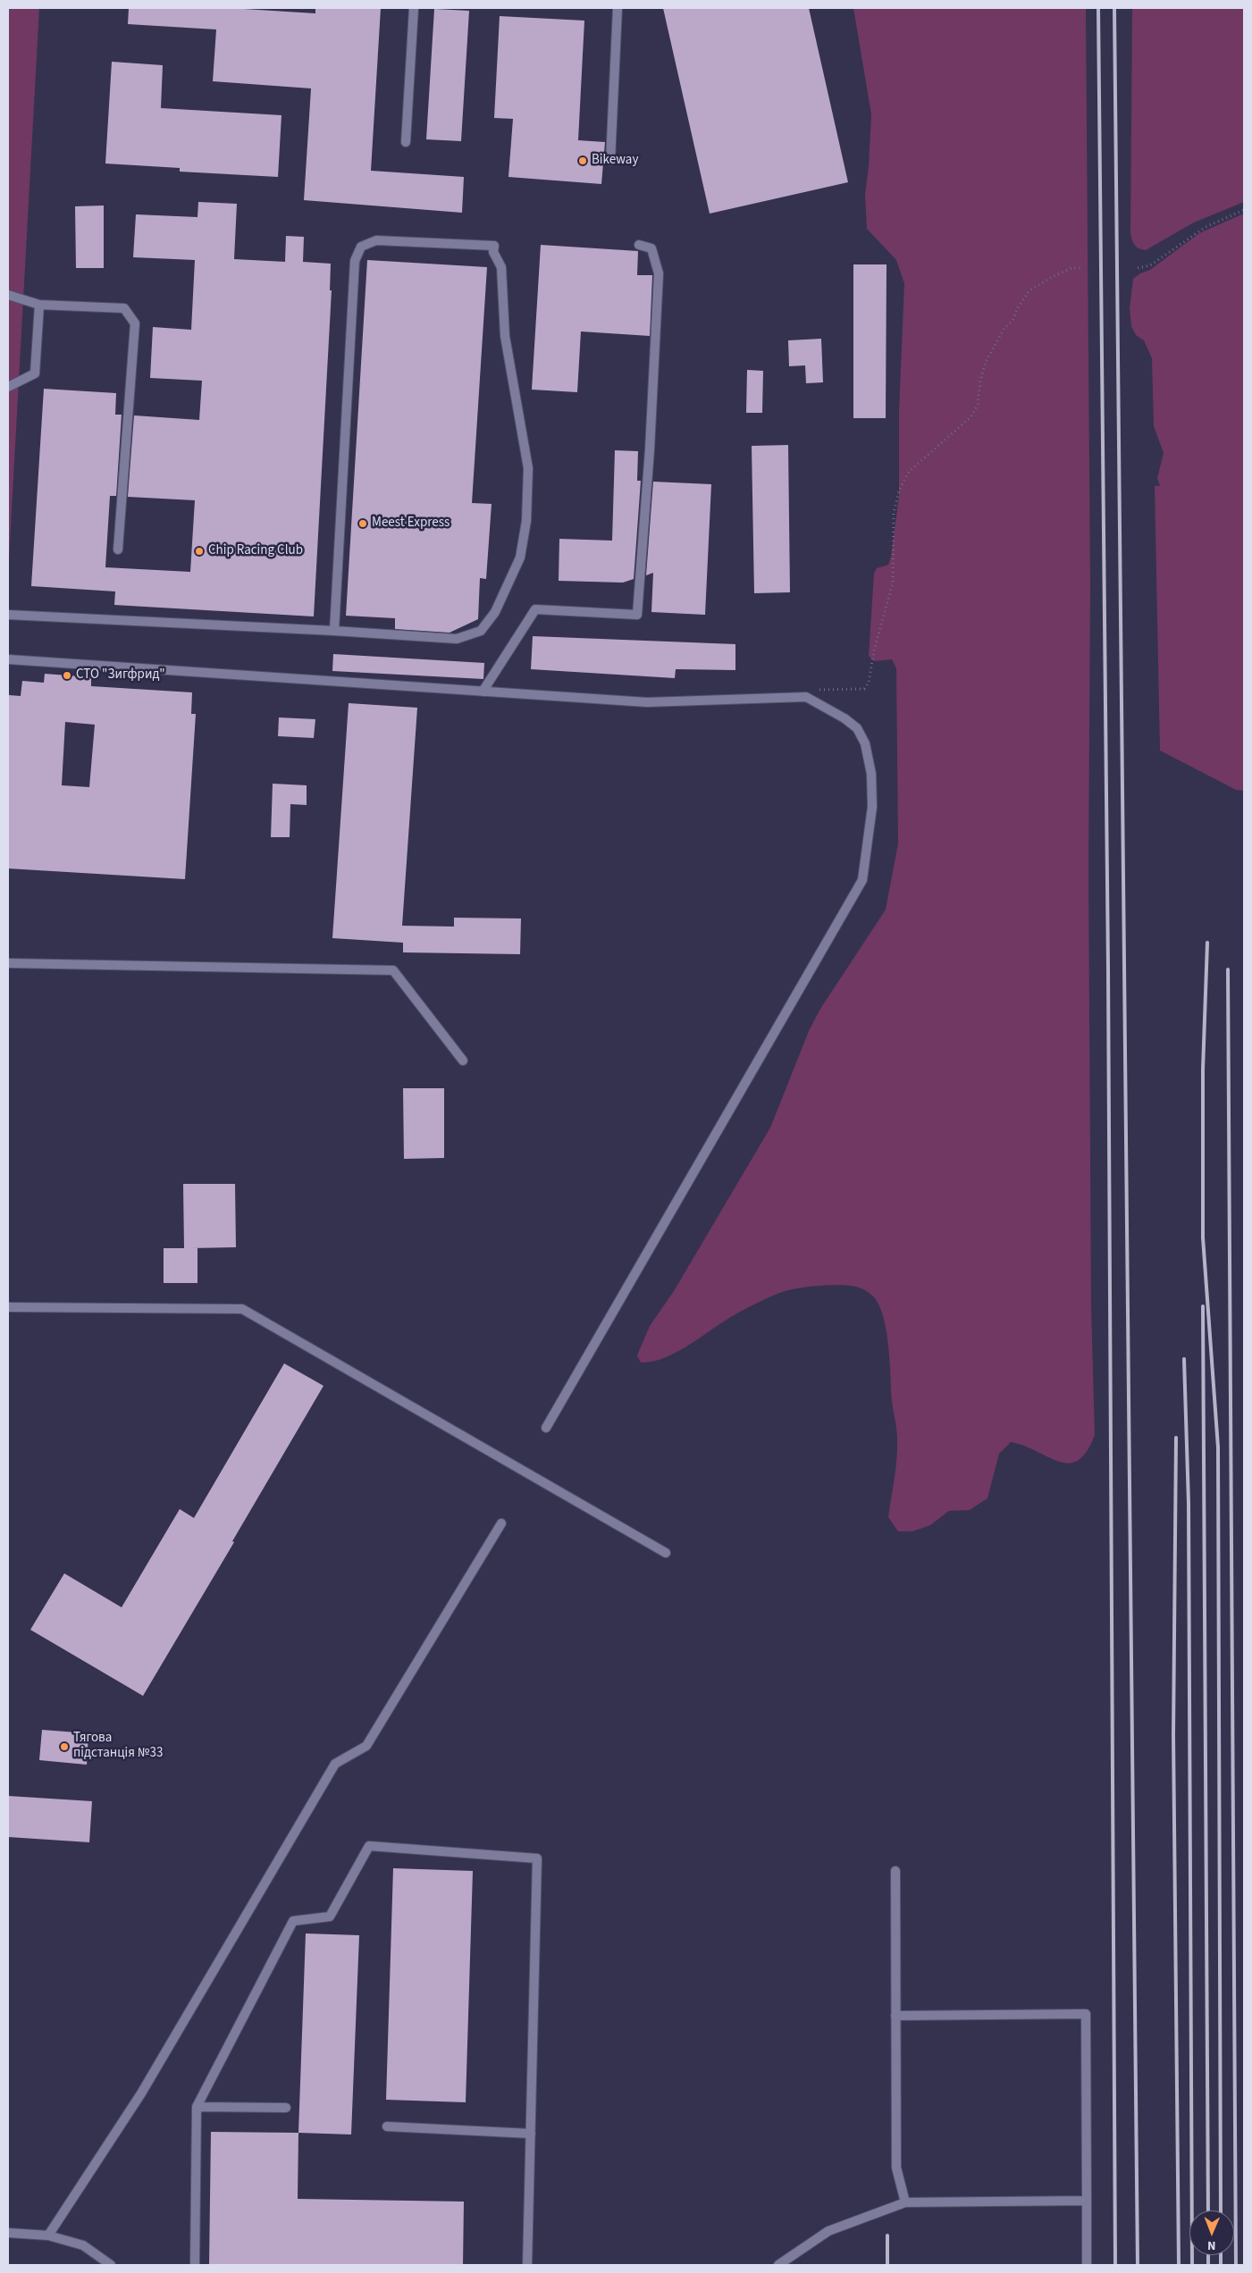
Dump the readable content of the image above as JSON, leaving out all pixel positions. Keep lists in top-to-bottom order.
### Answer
{
  "places": [
    "Bikeway",
    "Meest Express",
    "Chip Racing Club",
    "СТО \"Зигфрид\"",
    "Тягова пiдстанцiя №33"
  ],
  "north": "bottom"
}
